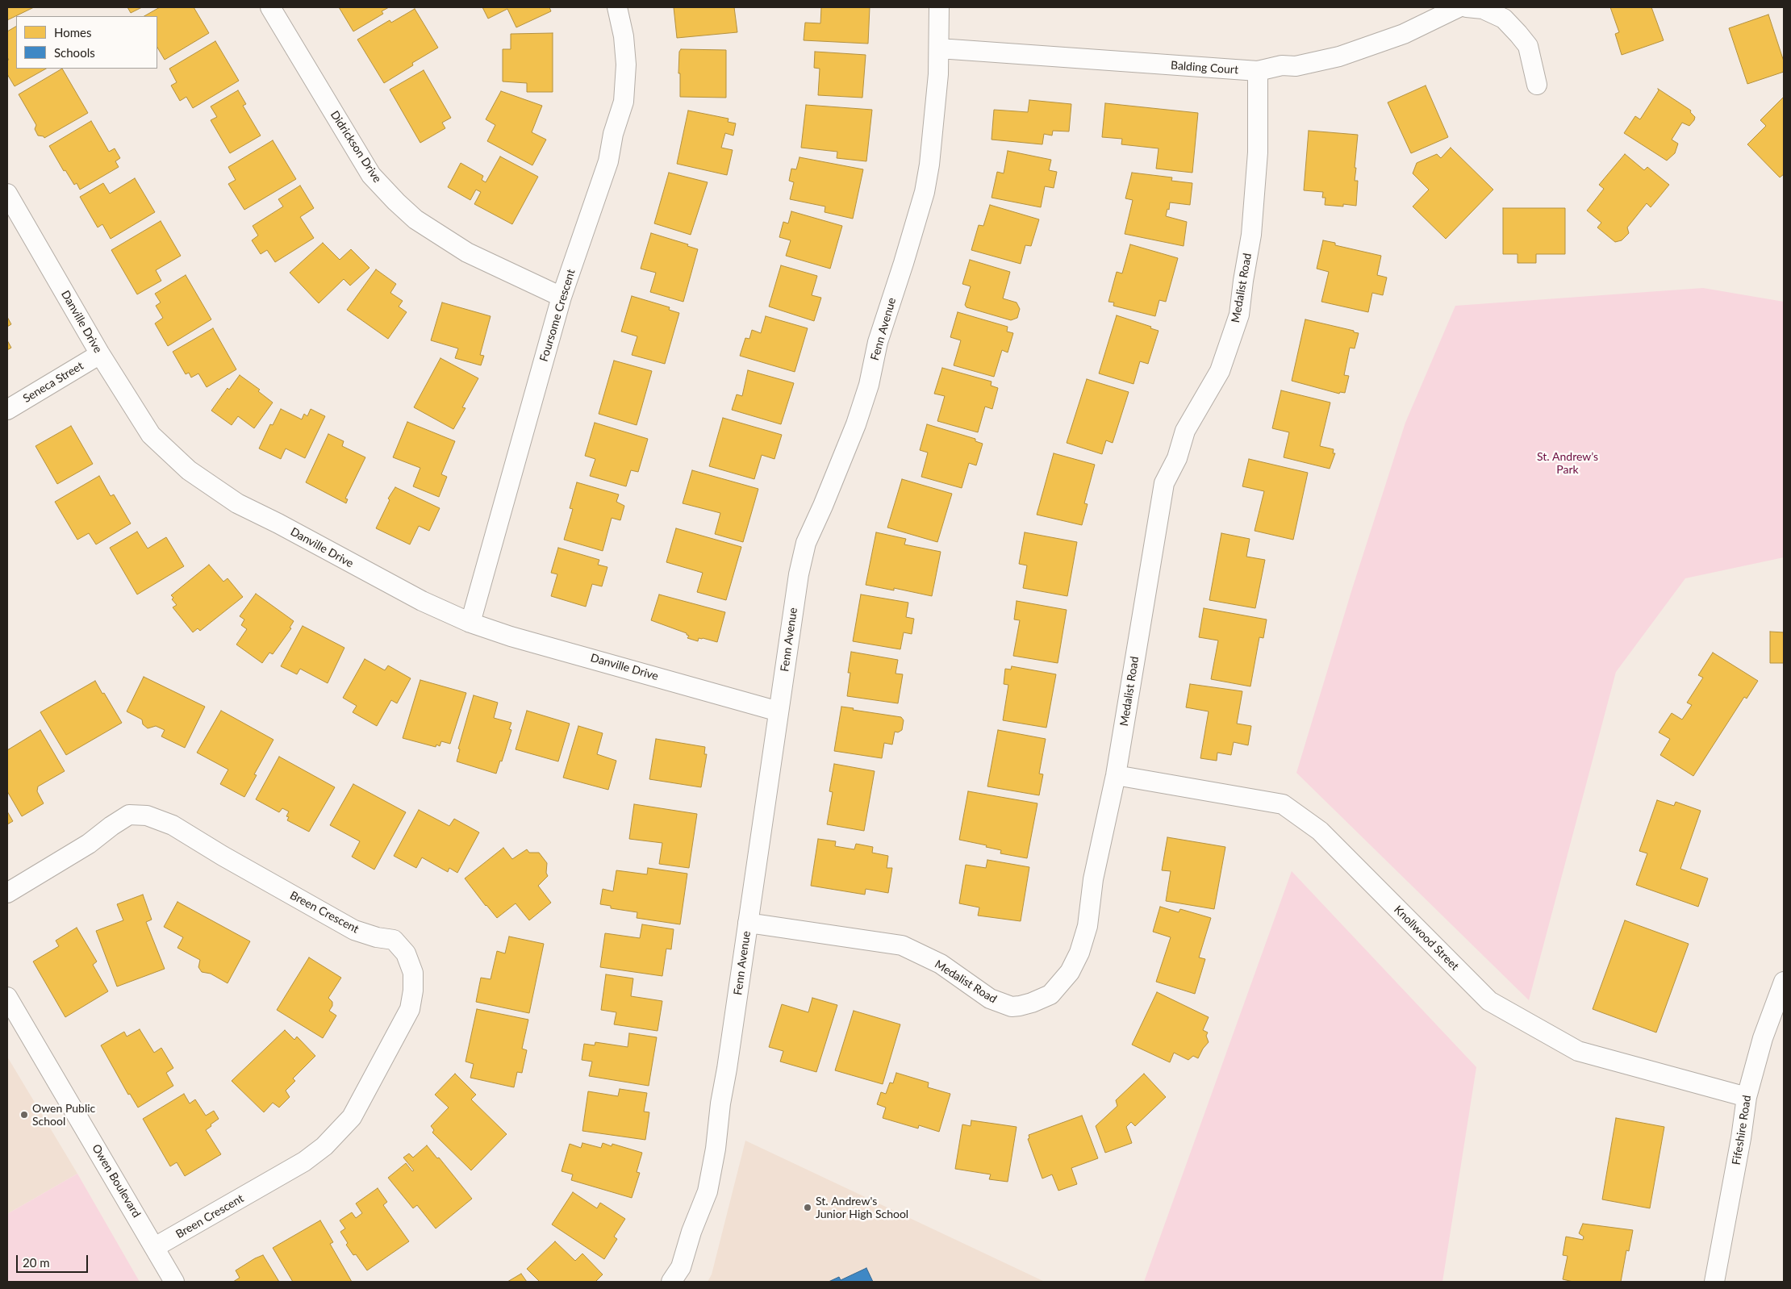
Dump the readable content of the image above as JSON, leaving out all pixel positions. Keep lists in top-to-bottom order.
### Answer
{
  "streets": {
    "street": [
      "Balding Court",
      "Didrickson Drive",
      "Medalist Road",
      "Foursome Crescent",
      "Danville Drive",
      "Fenn Avenue",
      "Seneca Street",
      "Breen Crescent",
      "Knollwood Street",
      "Fifeshire Road",
      "Owen Boulevard"
    ]
  },
  "crossings": [
    ["Balding Court", "Medalist Road"],
    ["Balding Court", "Fenn Avenue"],
    ["Didrickson Drive", "Foursome Crescent"],
    ["Medalist Road", "Fenn Avenue"],
    ["Medalist Road", "Knollwood Street"],
    ["Foursome Crescent", "Danville Drive"],
    ["Danville Drive", "Fenn Avenue"],
    ["Danville Drive", "Seneca Street"],
    ["Breen Crescent", "Owen Boulevard"],
    ["Knollwood Street", "Fifeshire Road"]
  ],
  "parks": ["St. Andrew’s Park"],
  "places": ["Owen Public School", "St. Andrew's Junior High School"],
  "legend": ["Homes", "Schools"],
  "scale_bar": "20 m"
}
